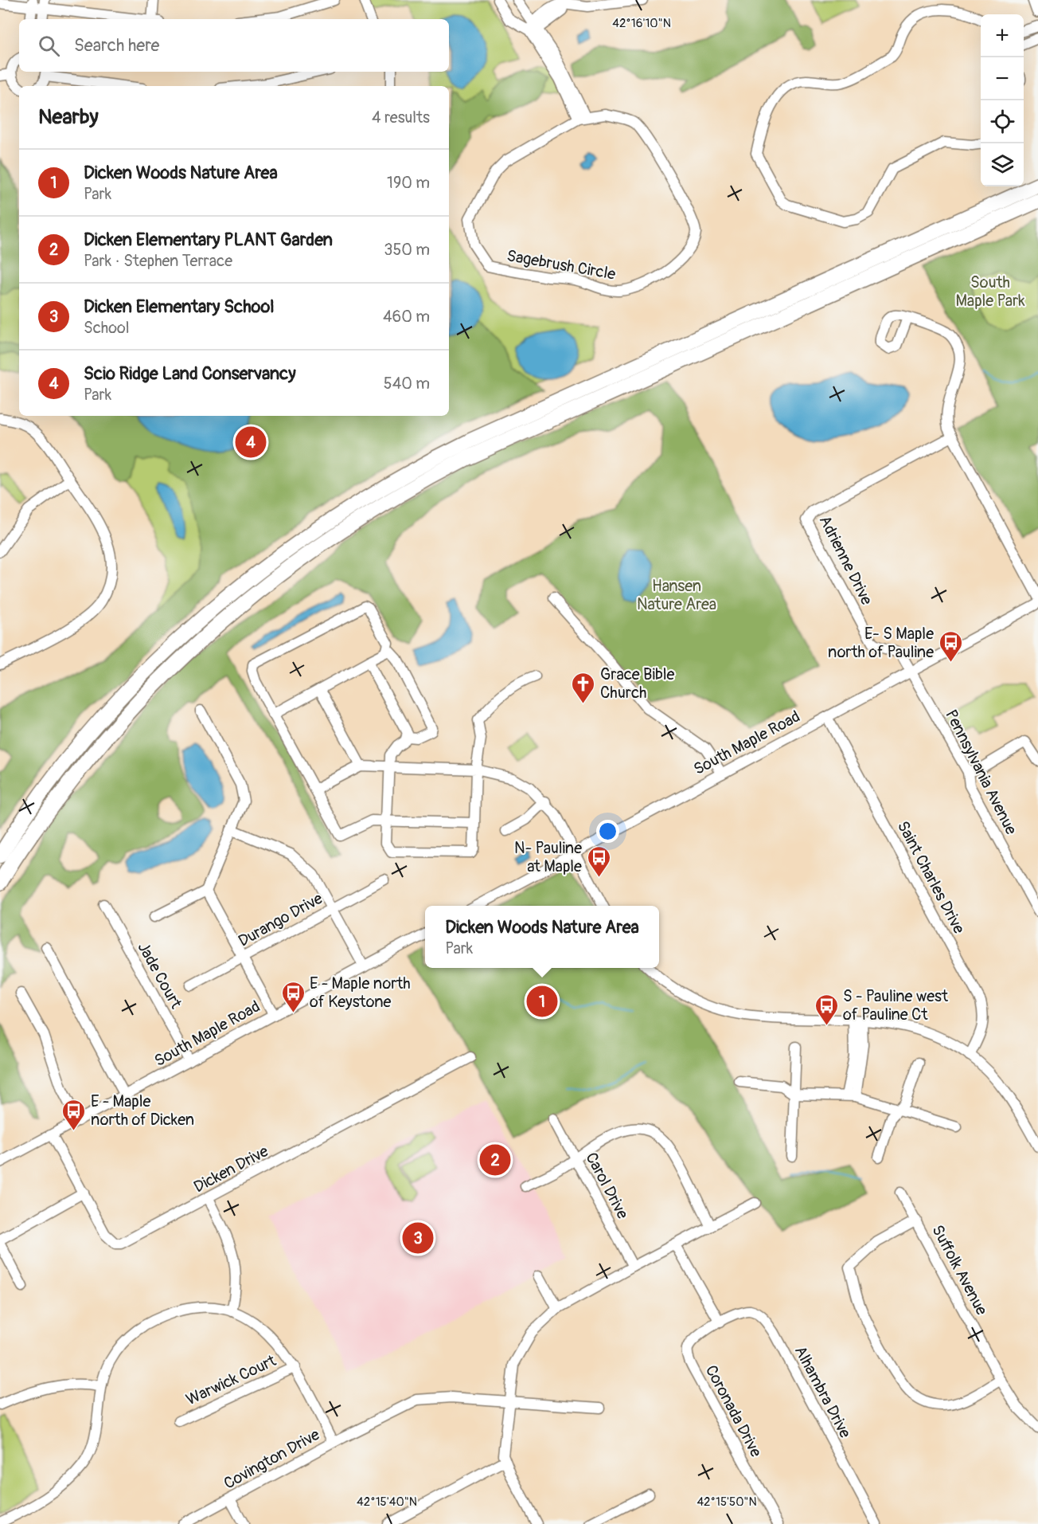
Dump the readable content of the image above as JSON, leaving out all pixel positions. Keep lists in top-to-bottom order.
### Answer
{
  "streets": {
    "street": [
      "Sagebrush Circle",
      "Adrienne Drive",
      "South Maple Road",
      "Pennsylvania Avenue",
      "Saint Charles Drive",
      "Durango Drive",
      "Jade Court",
      "Dicken Drive",
      "Carol Drive",
      "Suffolk Avenue",
      "Warwick Court",
      "Alhambra Drive",
      "Coronada Drive",
      "Covington Drive"
    ]
  },
  "crossings": [
    ["Adrienne Drive", "South Maple Road"],
    ["Adrienne Drive", "Pennsylvania Avenue"],
    ["South Maple Road", "Pennsylvania Avenue"],
    ["South Maple Road", "Saint Charles Drive"],
    ["South Maple Road", "Jade Court"],
    ["South Maple Road", "Dicken Drive"],
    ["Alhambra Drive", "Coronada Drive"]
  ],
  "parks": ["South Maple Park", "Hansen Nature Area"],
  "places": {
    "bus stop": [
      "E- S Maple north of Pauline",
      "N- Pauline at Maple",
      "E - Maple north of Keystone",
      "S - Pauline west of Pauline Ct",
      "E - Maple north of Dicken"
    ],
    "church": ["Grace Bible Church"]
  },
  "page": {
    "map_buttons": ["+", "−"],
    "search": "Search here",
    "heading": ["Nearby", "4 results"],
    "list": [
      {
        "mark": "1",
        "name": "Dicken Woods Nature Area",
        "note": "Park",
        "value": "190 m"
      },
      {
        "mark": "2",
        "name": "Dicken Elementary PLANT Garden",
        "note": "Park · Stephen Terrace",
        "value": "350 m"
      },
      {
        "mark": "3",
        "name": "Dicken Elementary School",
        "note": "School",
        "value": "460 m"
      },
      {
        "mark": "4",
        "name": "Scio Ridge Land Conservancy",
        "note": "Park",
        "value": "540 m"
      }
    ],
    "pins": [
      "4",
      "1",
      "2",
      "3"
    ],
    "popup": ["Dicken Woods Nature Area", "Park"]
  },
  "coordinates": ["42°16'10\"N", "42°15'40\"N", "42°15'50\"N"]
}
